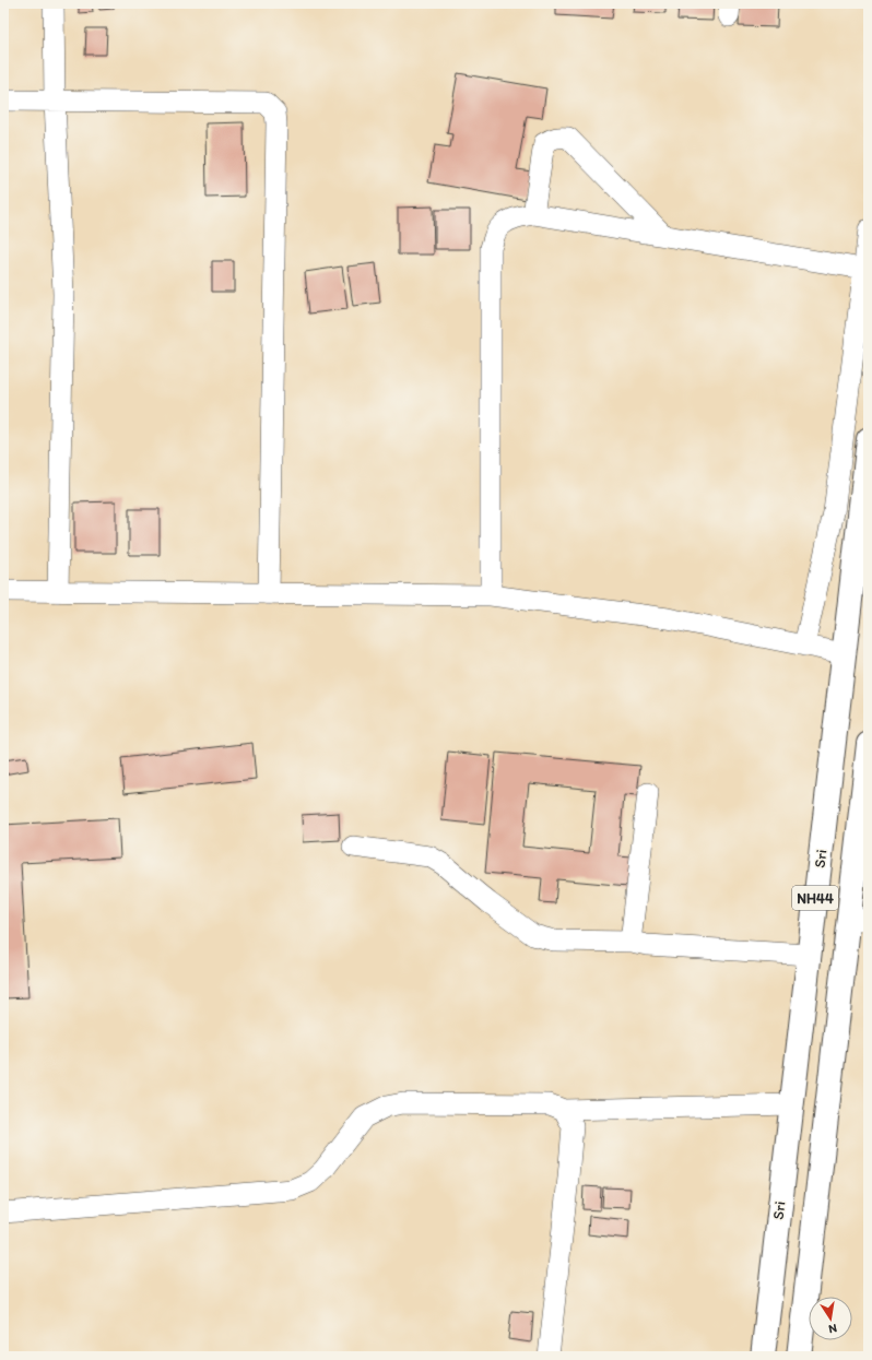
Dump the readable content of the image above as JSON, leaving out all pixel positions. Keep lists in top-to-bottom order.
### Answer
{
  "streets": {
    "highway": ["Sri", "NH44"]
  },
  "north": "bottom"
}
